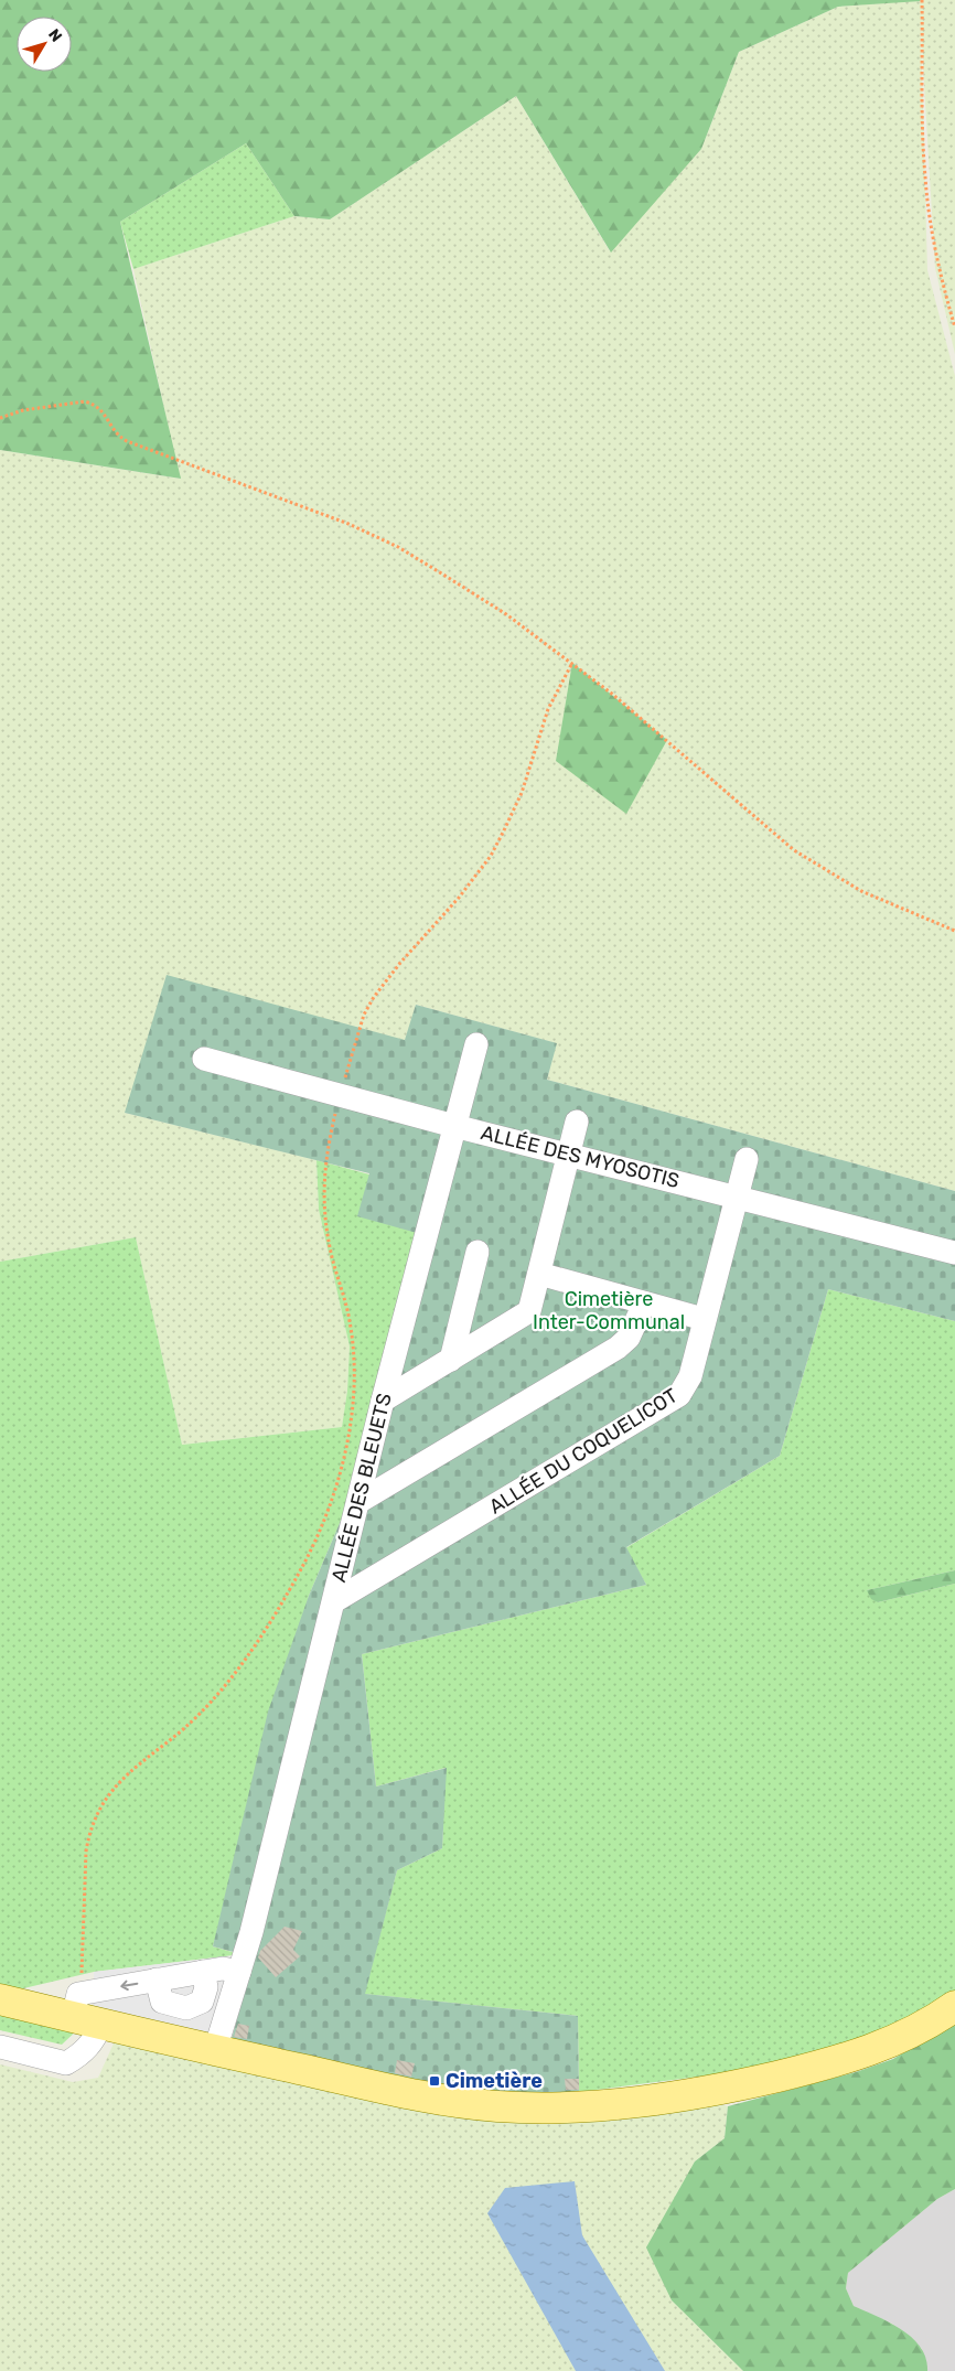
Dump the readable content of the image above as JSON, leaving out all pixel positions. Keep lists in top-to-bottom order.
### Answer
{
  "streets": {
    "street": ["ALLÉE DES MYOSOTIS", "ALLÉE DU COQUELICOT", "ALLÉE DES BLEUETS"]
  },
  "crossings": [
    ["ALLÉE DES MYOSOTIS", "ALLÉE DU COQUELICOT"],
    ["ALLÉE DES MYOSOTIS", "ALLÉE DES BLEUETS"],
    ["ALLÉE DU COQUELICOT", "ALLÉE DES BLEUETS"]
  ],
  "parks": ["Cimetière Inter-Communal"],
  "places": {
    "transit": ["Cimetière"]
  },
  "north": "top right"
}
